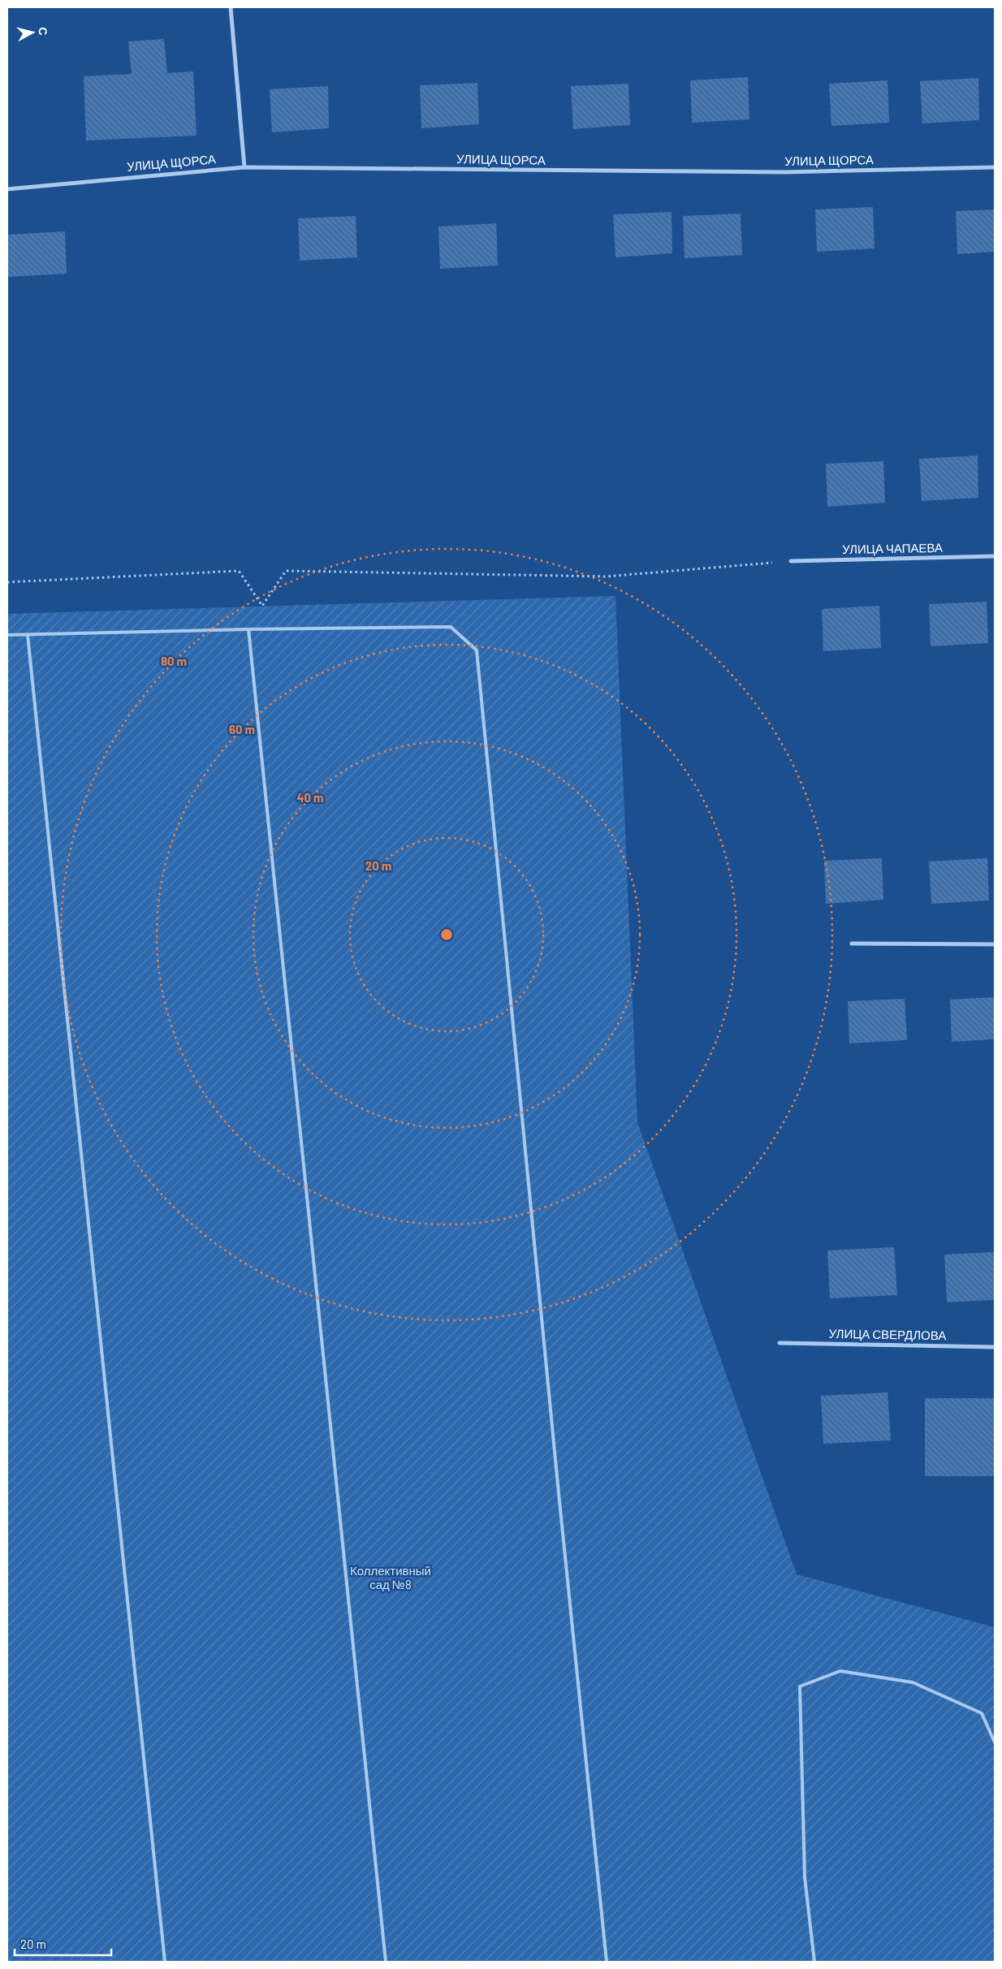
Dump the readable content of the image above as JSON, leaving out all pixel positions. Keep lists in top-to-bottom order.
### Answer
{
  "streets": {
    "street": ["УЛИЦА ЩОРСА", "УЛИЦА ЧАПАЕВА", "УЛИЦА СВЕРДЛОВА"]
  },
  "parks": ["Коллективный сад №8"],
  "scale_bar": "20 m",
  "north": "right",
  "rings": [
    "80 m",
    "60 m",
    "40 m",
    "20 m"
  ]
}
